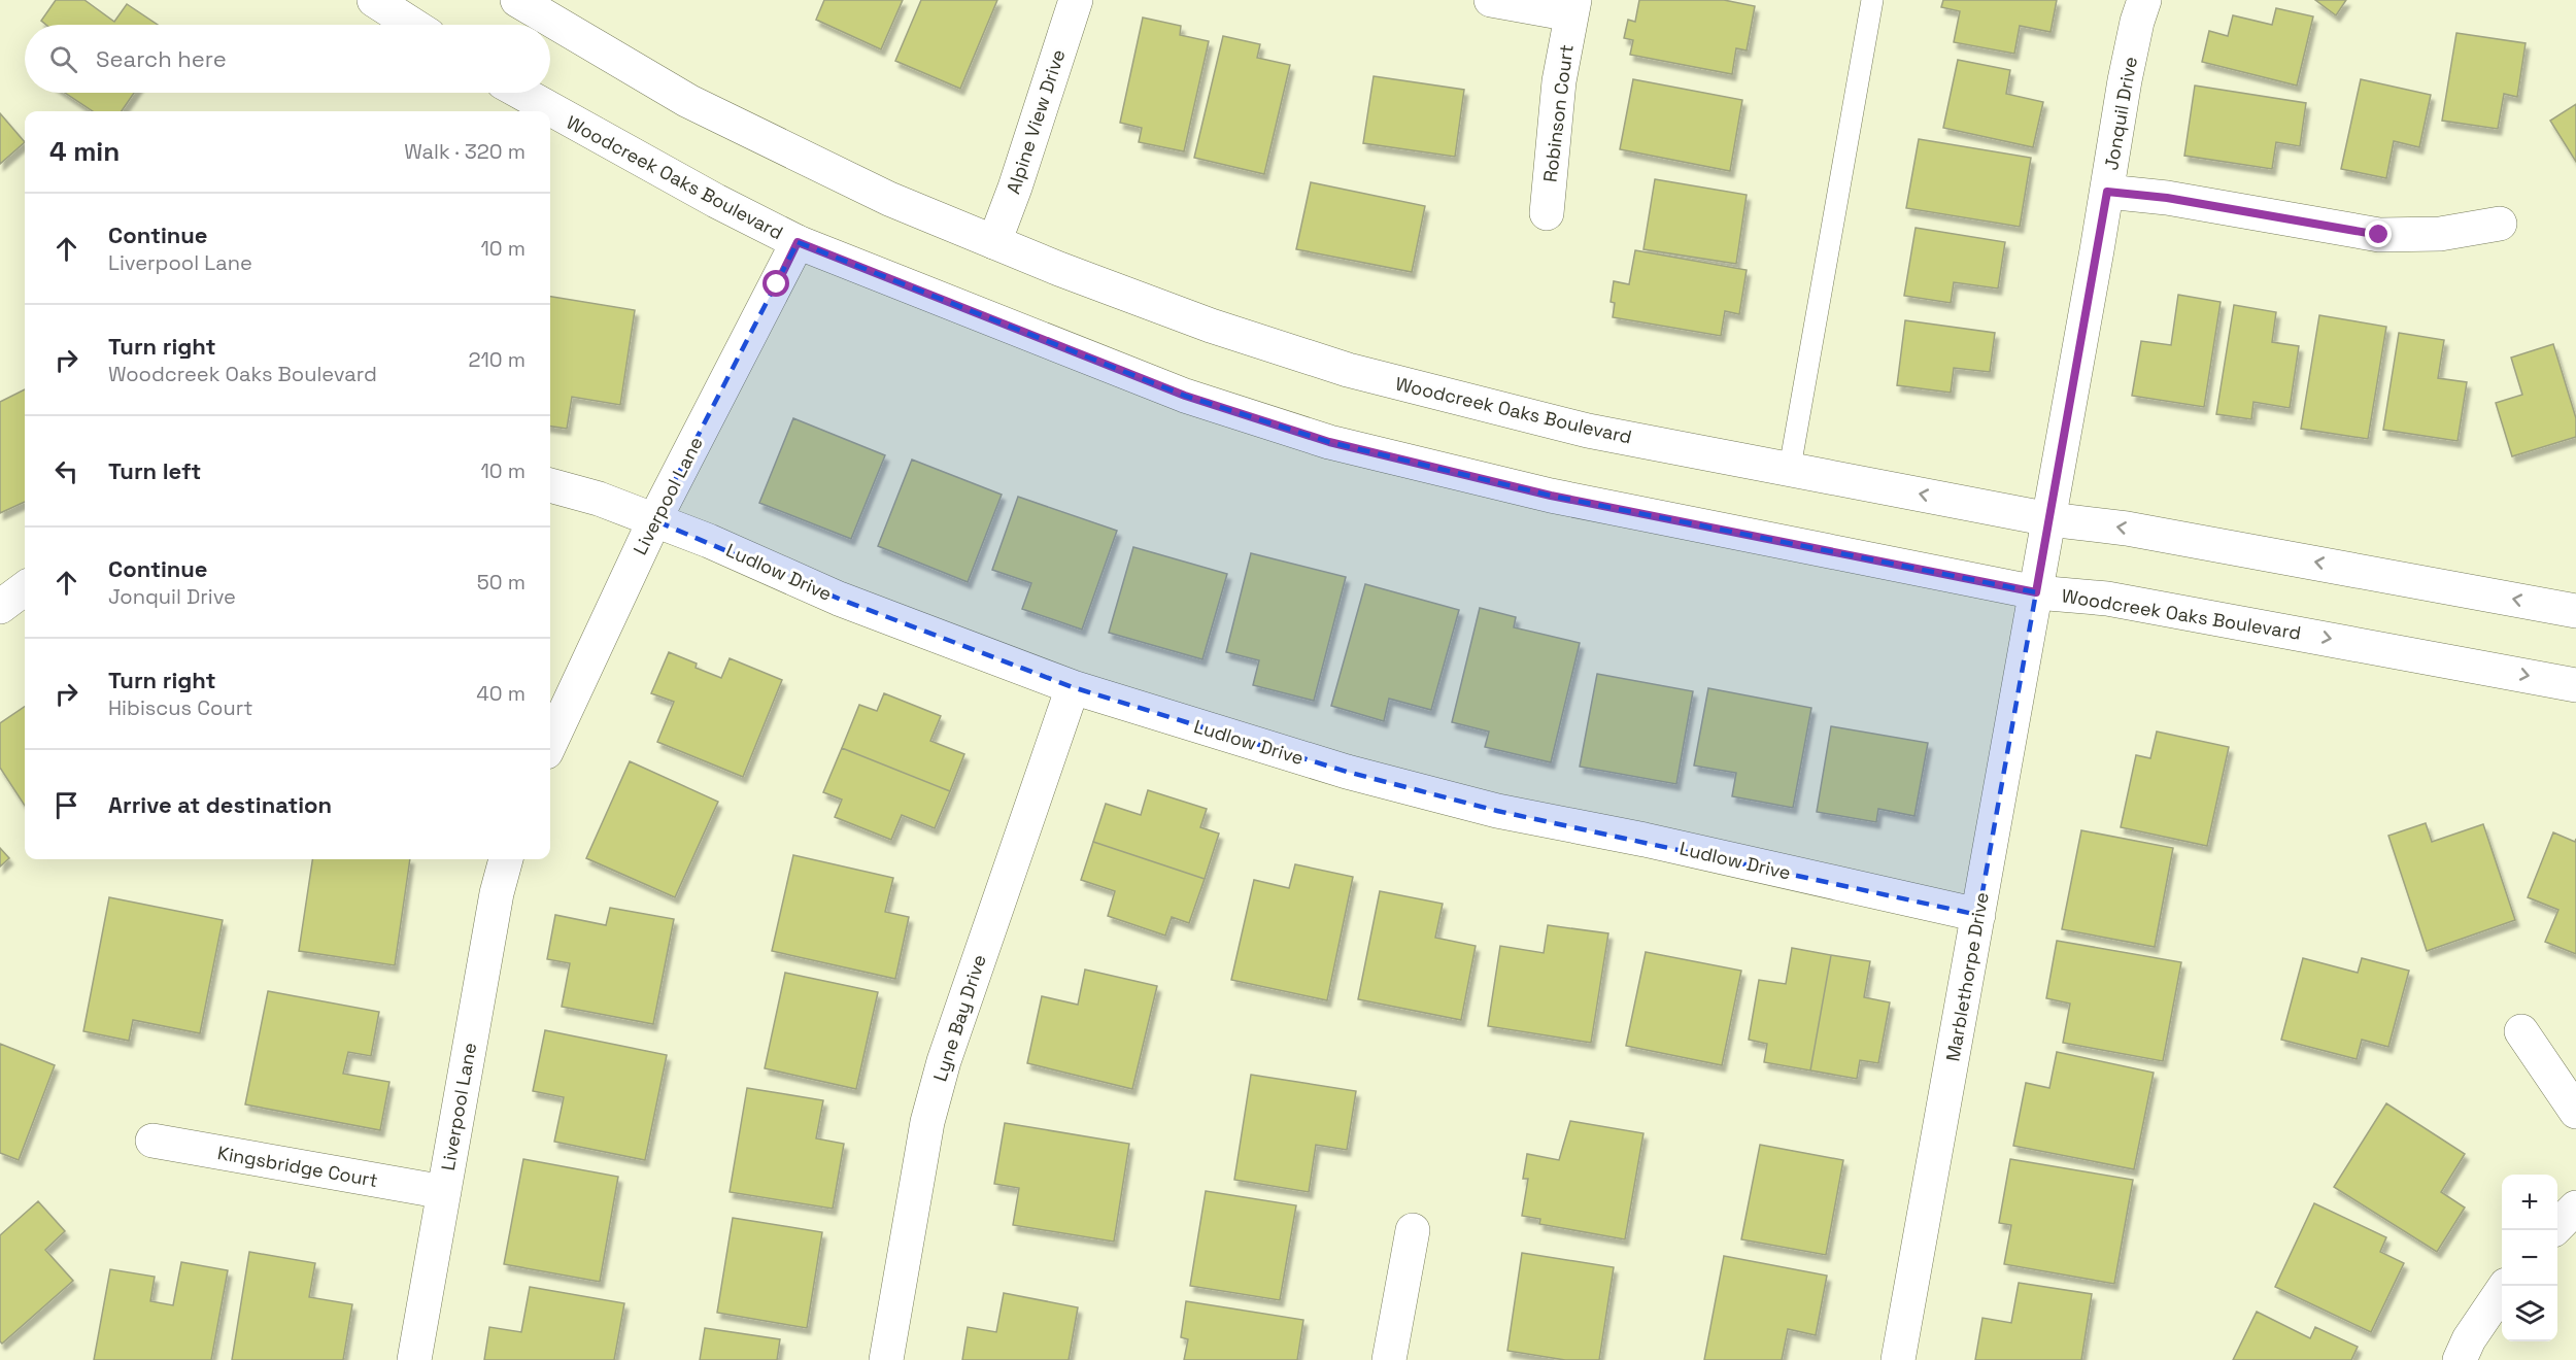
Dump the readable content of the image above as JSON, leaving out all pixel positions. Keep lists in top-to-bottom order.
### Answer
{
  "streets": {
    "street": [
      "Robinson Court",
      "Jonquil Drive",
      "Alpine View Drive",
      "Woodcreek Oaks Boulevard",
      "Liverpool Lane",
      "Ludlow Drive",
      "Marblethorpe Drive",
      "Lyne Bay Drive",
      "Kingsbridge Court"
    ]
  },
  "crossings": [
    ["Jonquil Drive", "Woodcreek Oaks Boulevard"],
    ["Jonquil Drive", "Marblethorpe Drive"],
    ["Alpine View Drive", "Woodcreek Oaks Boulevard"],
    ["Woodcreek Oaks Boulevard", "Liverpool Lane"],
    ["Woodcreek Oaks Boulevard", "Marblethorpe Drive"],
    ["Liverpool Lane", "Ludlow Drive"],
    ["Liverpool Lane", "Kingsbridge Court"],
    ["Ludlow Drive", "Marblethorpe Drive"],
    ["Ludlow Drive", "Lyne Bay Drive"]
  ],
  "page": {
    "search": "Search here",
    "heading": ["4 min", "Walk · 320 m"],
    "list": [
      ["Continue", "Liverpool Lane", "10 m"],
      ["Turn right", "Woodcreek Oaks Boulevard", "210 m"],
      ["Turn left", "10 m"],
      ["Continue", "Jonquil Drive", "50 m"],
      ["Turn right", "Hibiscus Court", "40 m"],
      "Arrive at destination"
    ],
    "map_buttons": ["+", "−"]
  }
}
